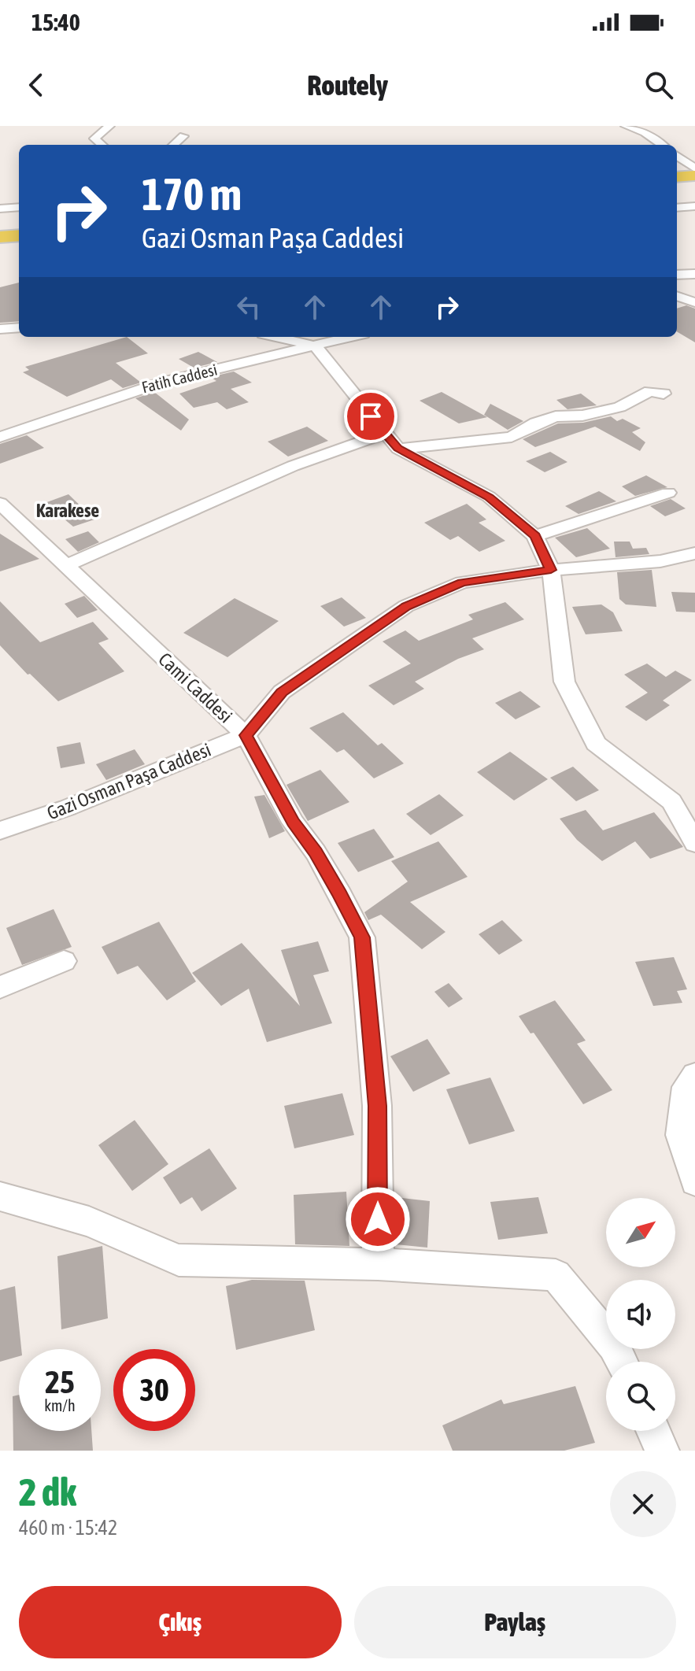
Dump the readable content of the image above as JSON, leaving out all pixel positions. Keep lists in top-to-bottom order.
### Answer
{
  "streets": {
    "street": ["Fatih Caddesi", "Cami Caddesi", "Gazi Osman Paşa Caddesi"]
  },
  "crossings": [
    ["Cami Caddesi", "Gazi Osman Paşa Caddesi"]
  ],
  "districts": ["Karakese"],
  "north": "top right",
  "page": {
    "status": "15:40",
    "header": "Routely",
    "turn": ["170 m", "Gazi Osman Paşa Caddesi"],
    "speed": "25 km/h",
    "limit": "30",
    "heading": ["2 dk", "460 m · 15:42"],
    "buttons": ["Çıkış", "Paylaş"]
  }
}
